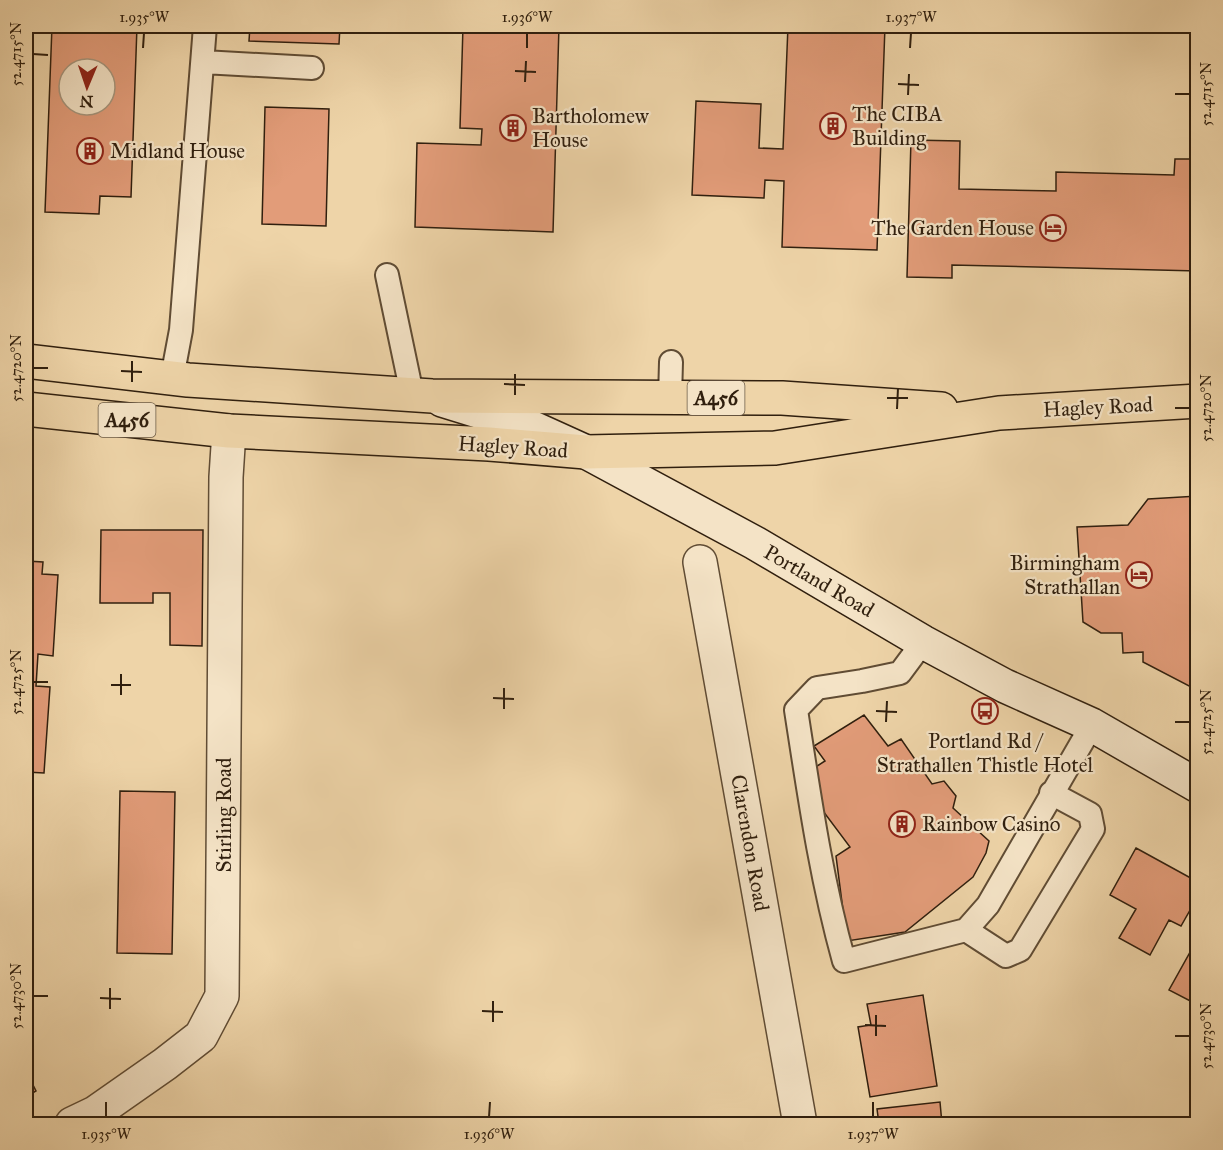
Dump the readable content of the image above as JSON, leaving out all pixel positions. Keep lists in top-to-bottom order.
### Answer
{
  "streets": {
    "highway": ["A456", "Hagley Road"],
    "street": ["Portland Road", "Stirling Road", "Clarendon Road"]
  },
  "crossings": [
    ["Hagley Road", "Portland Road"],
    ["Hagley Road", "Stirling Road"]
  ],
  "places": {
    "building": [
      "The CIBA Building",
      "Bartholomew House",
      "Midland House",
      "Rainbow Casino"
    ],
    "hotel": ["The Garden House", "Birmingham Strathallan"],
    "bus stop": ["Portland Rd / Strathallen Thistle Hotel"]
  },
  "north": "bottom",
  "coordinates": [
    "1.935°W",
    "1.936°W",
    "1.937°W",
    "52.4715°N",
    "52.4720°N",
    "52.4725°N",
    "52.4730°N"
  ]
}
